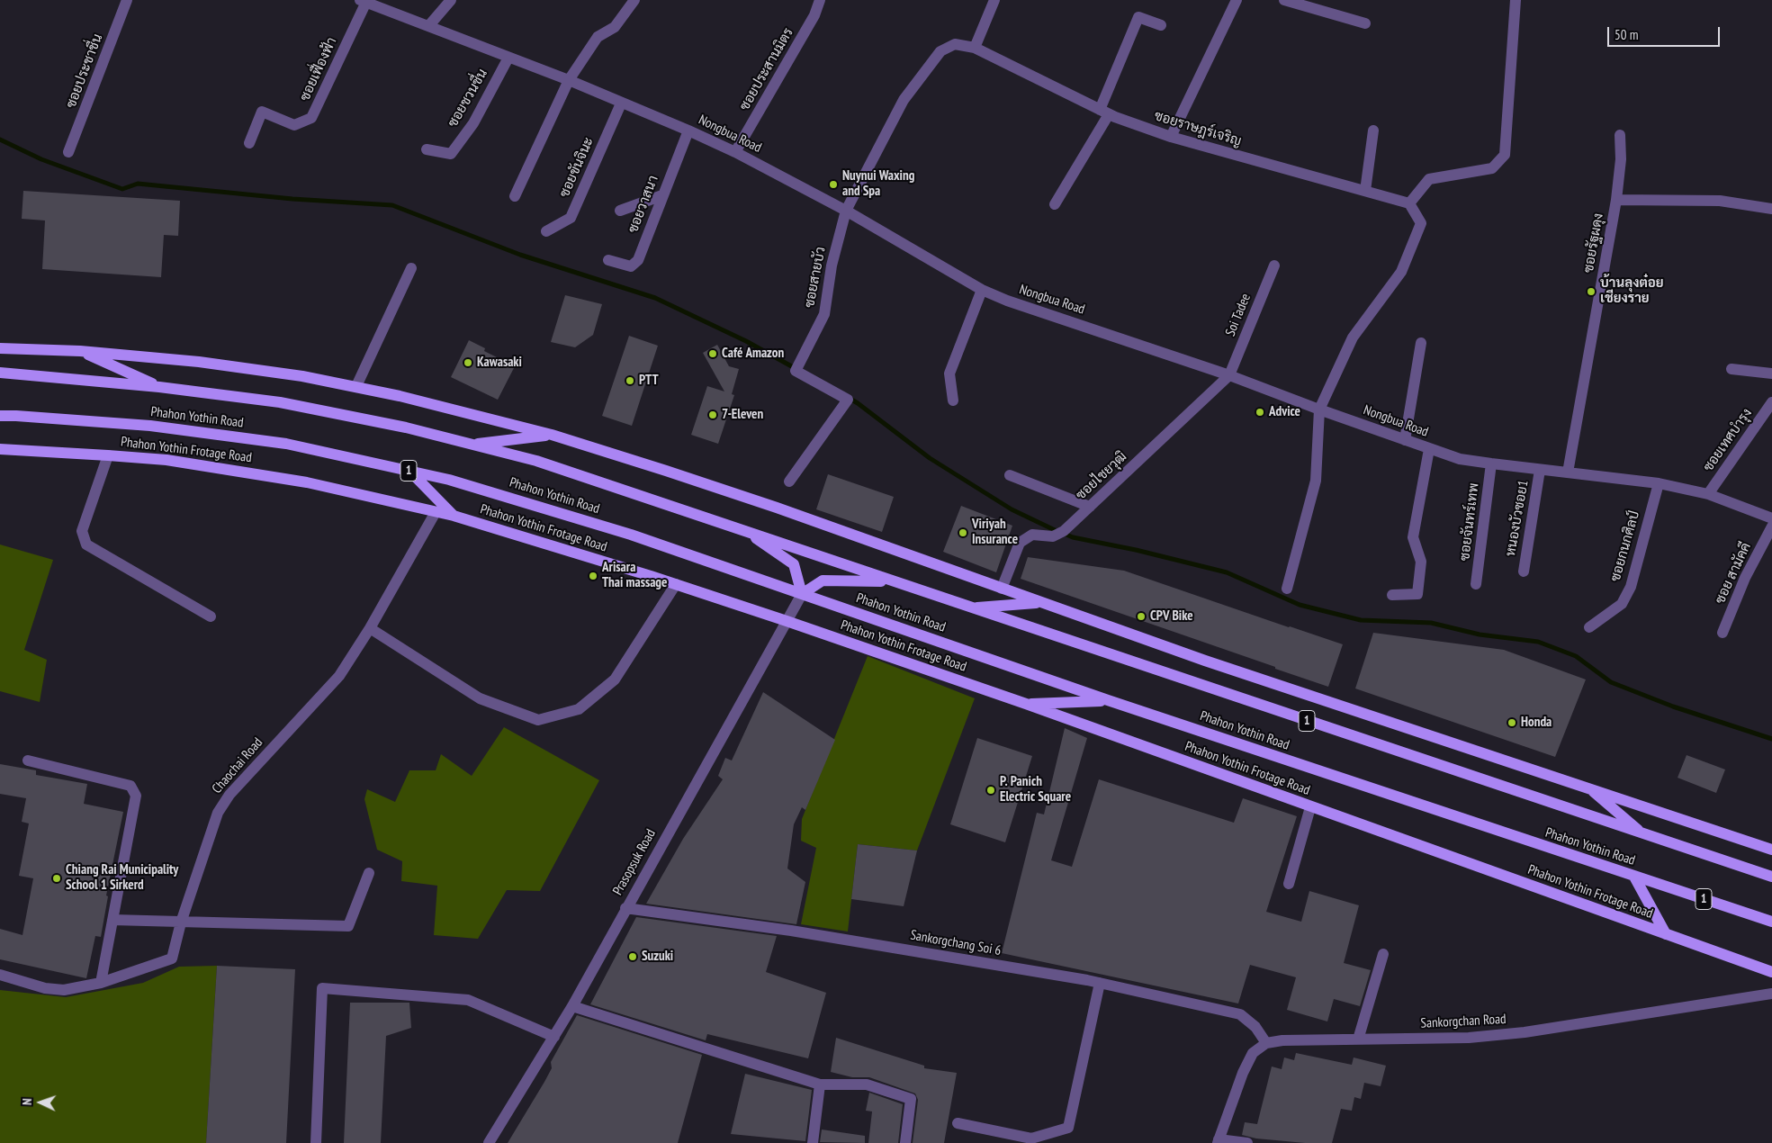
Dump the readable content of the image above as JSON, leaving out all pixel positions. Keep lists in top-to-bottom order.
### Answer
{
  "streets": {
    "main road": ["Phahon Yothin Road", "Phahon Yothin Frotage Road", "1"],
    "street": [
      "ซอยเฟื่องฟ้า",
      "ซอยประสานมิตร",
      "ซอยประชาชื่น",
      "ซอยชวนชื่น",
      "ซอยราษฎร์เจริญ",
      "Nongbua Road",
      "ซอยขันจินะ",
      "ซอยวาสนา",
      "ซอยรัฐผดุง",
      "ซอยสายบัว",
      "Soi Tadee",
      "ซอยเทศบำรุง",
      "ซอยไชยวุฒิ",
      "หนองบัวซอย1",
      "ซอยจันทร์เทพ",
      "ซอยกนกศิลป์",
      "ซอย สามัคคี",
      "Chaochai Road",
      "Prasopsuk Road",
      "Sankorgchang Soi 6",
      "Sankorgchan Road"
    ]
  },
  "crossings": [
    ["ซอยเฟื่องฟ้า", "Nongbua Road"],
    ["ซอยประสานมิตร", "Nongbua Road"],
    ["ซอยชวนชื่น", "Nongbua Road"],
    ["ซอยราษฎร์เจริญ", "Nongbua Road"],
    ["ซอยราษฎร์เจริญ", "ซอยสายบัว"],
    ["Nongbua Road", "ซอยขันจินะ"],
    ["Nongbua Road", "ซอยวาสนา"],
    ["Nongbua Road", "ซอยรัฐผดุง"],
    ["Nongbua Road", "ซอยสายบัว"],
    ["Nongbua Road", "Soi Tadee"],
    ["Nongbua Road", "ซอยเทศบำรุง"],
    ["Nongbua Road", "ซอยไชยวุฒิ"],
    ["Nongbua Road", "หนองบัวซอย1"],
    ["Nongbua Road", "ซอยจันทร์เทพ"],
    ["Nongbua Road", "ซอยกนกศิลป์"],
    ["Soi Tadee", "ซอยไชยวุฒิ"],
    ["Phahon Yothin Road", "Prasopsuk Road"],
    ["Phahon Yothin Frotage Road", "Chaochai Road"],
    ["Phahon Yothin Frotage Road", "Prasopsuk Road"],
    ["1", "ซอยไชยวุฒิ"],
    ["Prasopsuk Road", "Sankorgchang Soi 6"],
    ["Sankorgchang Soi 6", "Sankorgchan Road"]
  ],
  "places": [
    "Nuynui Waxing and Spa",
    "บ้านลุงต๋อย เชียงราย",
    "Café Amazon",
    "Kawasaki",
    "PTT",
    "Advice",
    "7-Eleven",
    "Viriyah Insurance",
    "Arisara Thai massage",
    "CPV Bike",
    "Honda",
    "P. Panich Electric Square",
    "Chiang Rai Municipality School 1 Sirkerd",
    "Suzuki"
  ],
  "scale_bar": "50 m",
  "north": "left"
}
